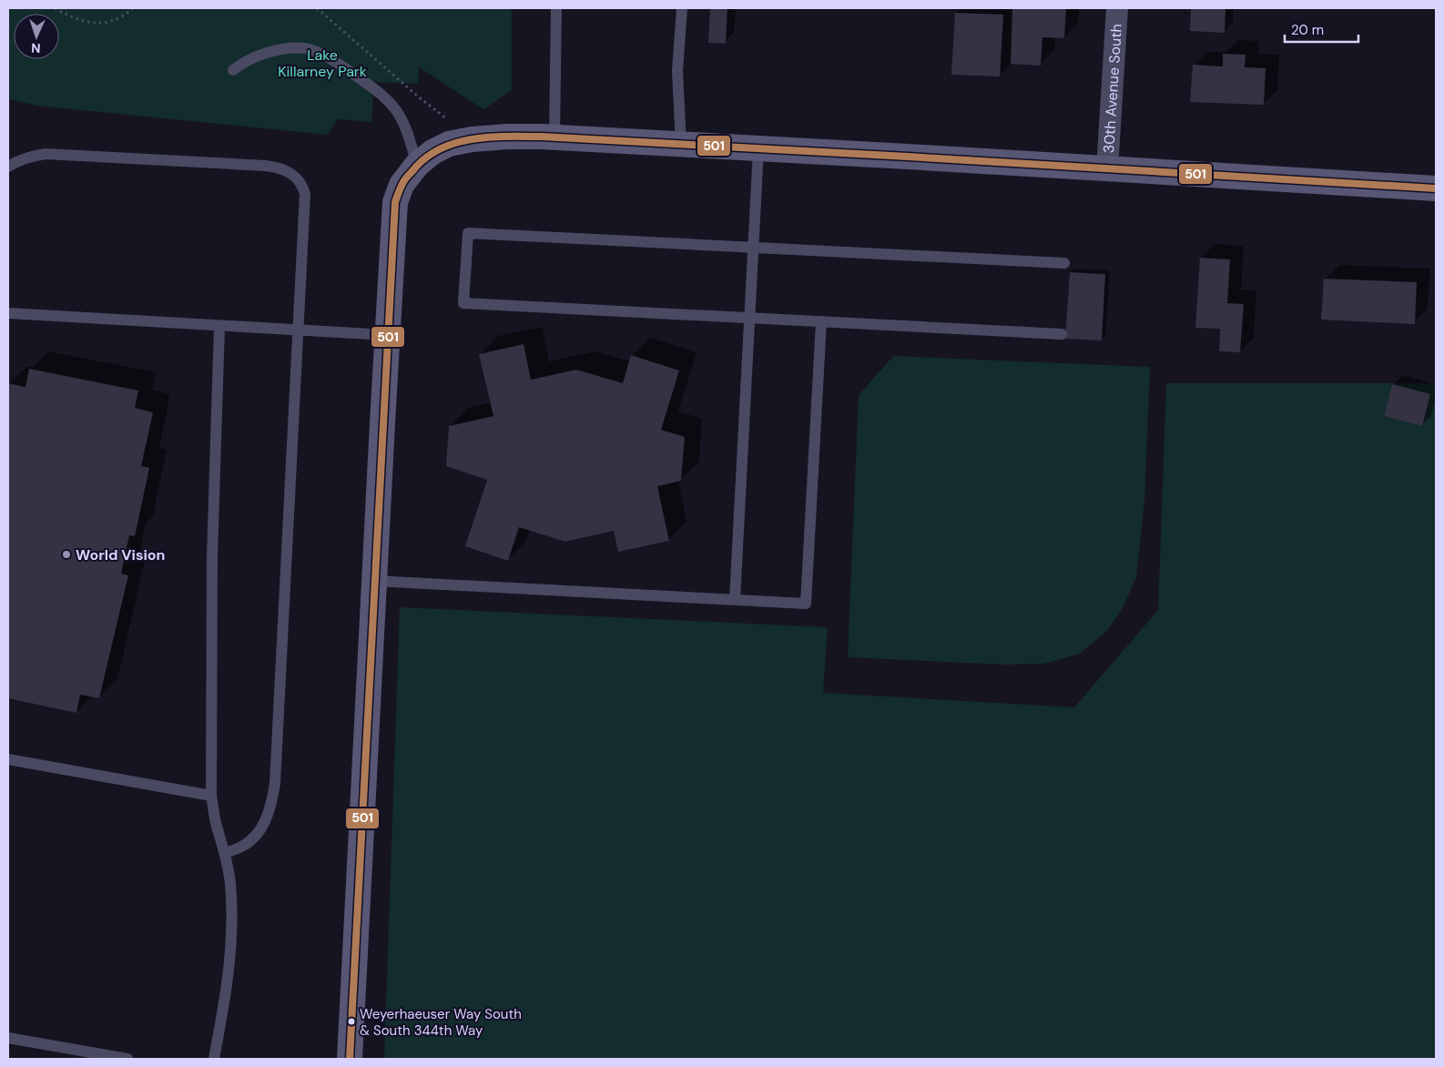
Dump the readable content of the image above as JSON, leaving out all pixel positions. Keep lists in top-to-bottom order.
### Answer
{
  "streets": {
    "street": ["30th Avenue South"]
  },
  "parks": ["Lake Killarney Park"],
  "places": ["World Vision", "Weyerhaeuser Way South & South 344th Way"],
  "lines": ["transit line 501"],
  "scale_bar": "20 m",
  "north": "bottom"
}
